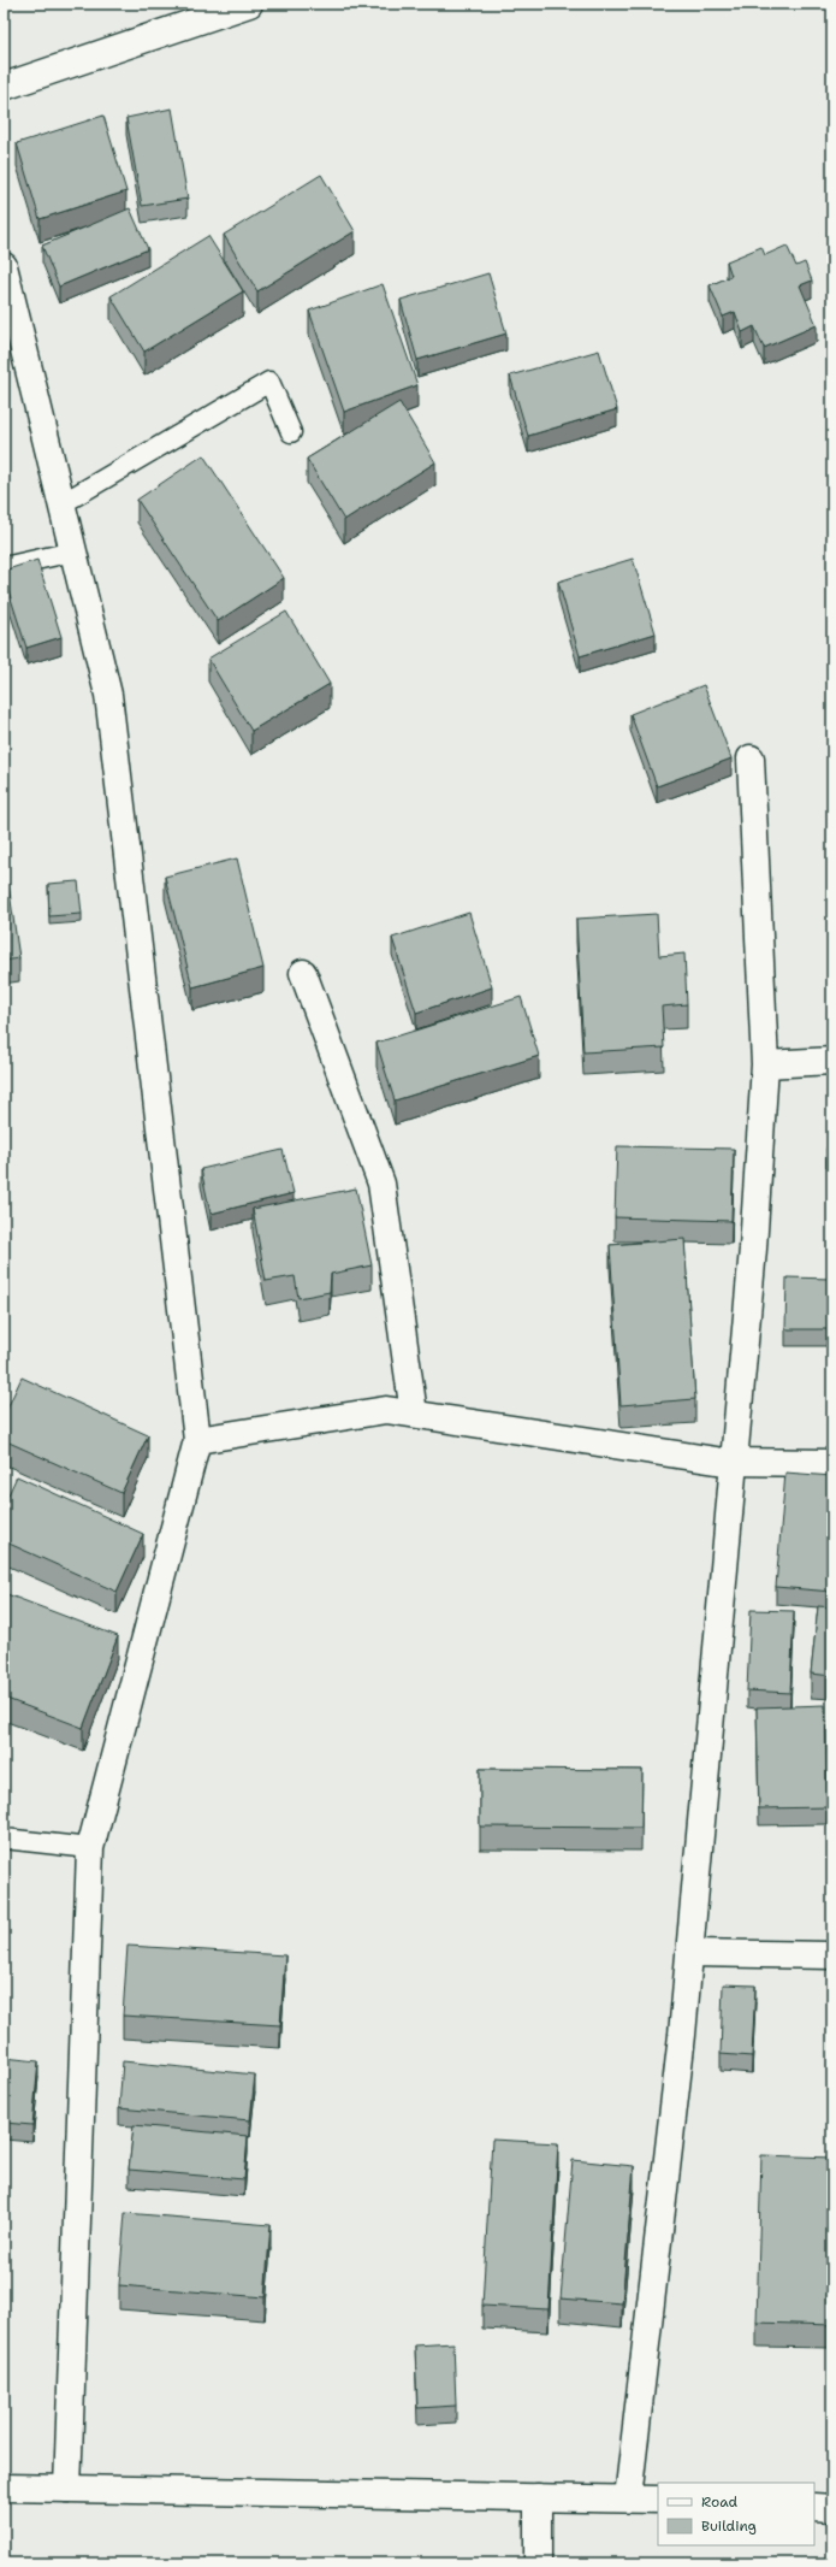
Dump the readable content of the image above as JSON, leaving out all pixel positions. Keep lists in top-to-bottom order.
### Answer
{
  "legend": ["Road", "Building"]
}
